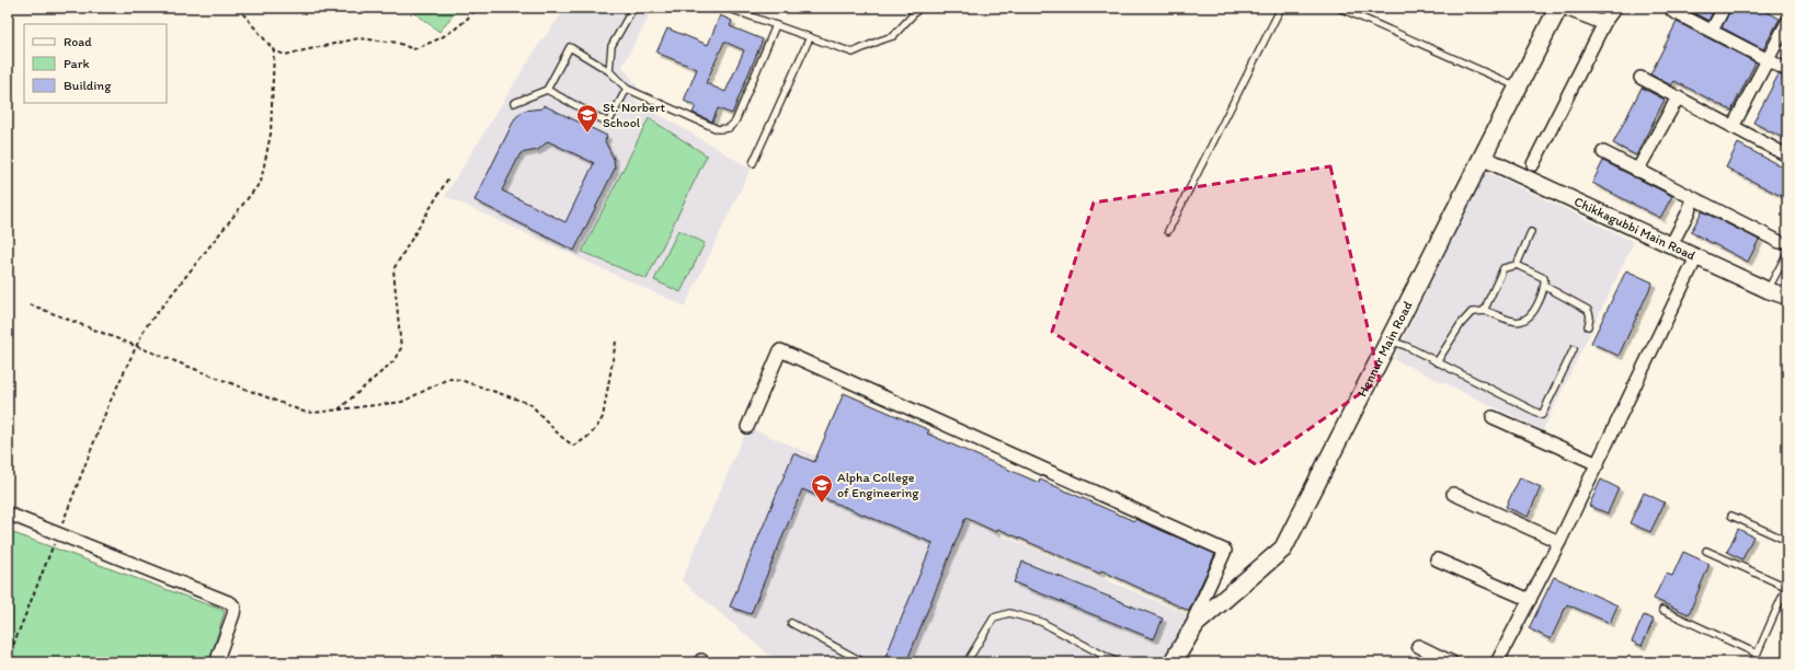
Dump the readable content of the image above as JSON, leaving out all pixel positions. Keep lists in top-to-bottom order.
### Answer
{
  "streets": {
    "main road": ["Hennur Main Road"],
    "street": ["Chikkagubbi Main Road"]
  },
  "crossings": [
    ["Chikkagubbi Main Road", "Hennur Main Road"]
  ],
  "places": {
    "school or university": ["St. Norbert School", "Alpha College of Engineering"]
  },
  "legend": ["Road", "Park", "Building"]
}
